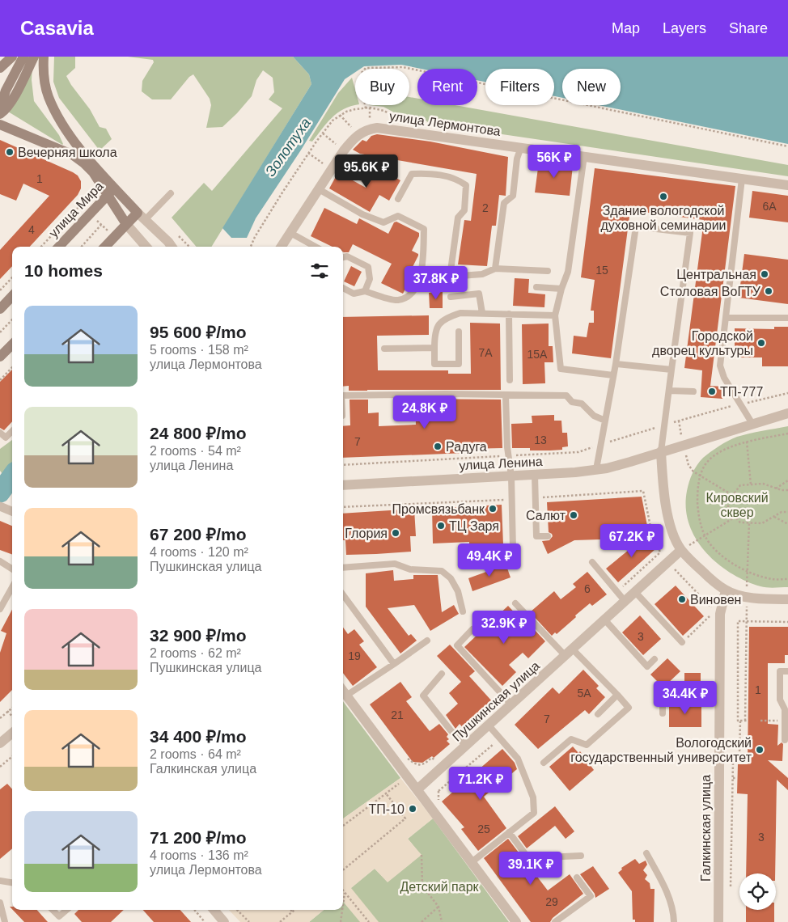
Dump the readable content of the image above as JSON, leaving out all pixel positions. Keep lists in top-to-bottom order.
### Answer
{
  "streets": {
    "main road": ["улица Мира"],
    "street": [
      "улица Лермонтова",
      "улица Ленина",
      "Пушкинская улица",
      "Галкинская улица"
    ]
  },
  "water": ["Золотуха"],
  "parks": ["Кировский сквер", "Детский парк"],
  "places": [
    "Вечерняя школа",
    "Здание вологодской духовной семинарии",
    "Центральная",
    "Столовая ВоГТУ",
    "Городской дворец культуры",
    "ТП-777",
    "Радуга",
    "Промсвязьбанк",
    "Салют",
    "ТЦ Заря",
    "Глория",
    "Виновен",
    "Вологодский государственный университет",
    "ТП-10"
  ],
  "house_numbers": [
    "1",
    "6А",
    "2",
    "4",
    "15",
    "7А",
    "15А",
    "13",
    "7",
    "6",
    "3",
    "19",
    "1",
    "5А",
    "21",
    "7",
    "25",
    "3",
    "29"
  ],
  "page": {
    "header": "Casavia",
    "nav": ["Map", "Layers", "Share"],
    "chip": [
      "Buy",
      "Rent",
      "Filters",
      "New"
    ],
    "price": [
      "56K ₽",
      "95.6K ₽",
      "37.8K ₽",
      "24.8K ₽",
      "67.2K ₽",
      "49.4K ₽",
      "32.9K ₽",
      "34.4K ₽",
      "71.2K ₽",
      "39.1K ₽"
    ],
    "heading": "10 homes",
    "list": [
      {
        "name": "95 600 ₽/mo",
        "note": "5 rooms · 158 m² · улица Лермонтова"
      },
      {
        "name": "24 800 ₽/mo",
        "note": "2 rooms · 54 m² · улица Ленина"
      },
      {
        "name": "67 200 ₽/mo",
        "note": "4 rooms · 120 m² · Пушкинская улица"
      },
      {
        "name": "32 900 ₽/mo",
        "note": "2 rooms · 62 m² · Пушкинская улица"
      },
      {
        "name": "34 400 ₽/mo",
        "note": "2 rooms · 64 m² · Галкинская улица"
      },
      {
        "name": "71 200 ₽/mo",
        "note": "4 rooms · 136 m² · улица Лермонтова"
      }
    ]
  }
}
